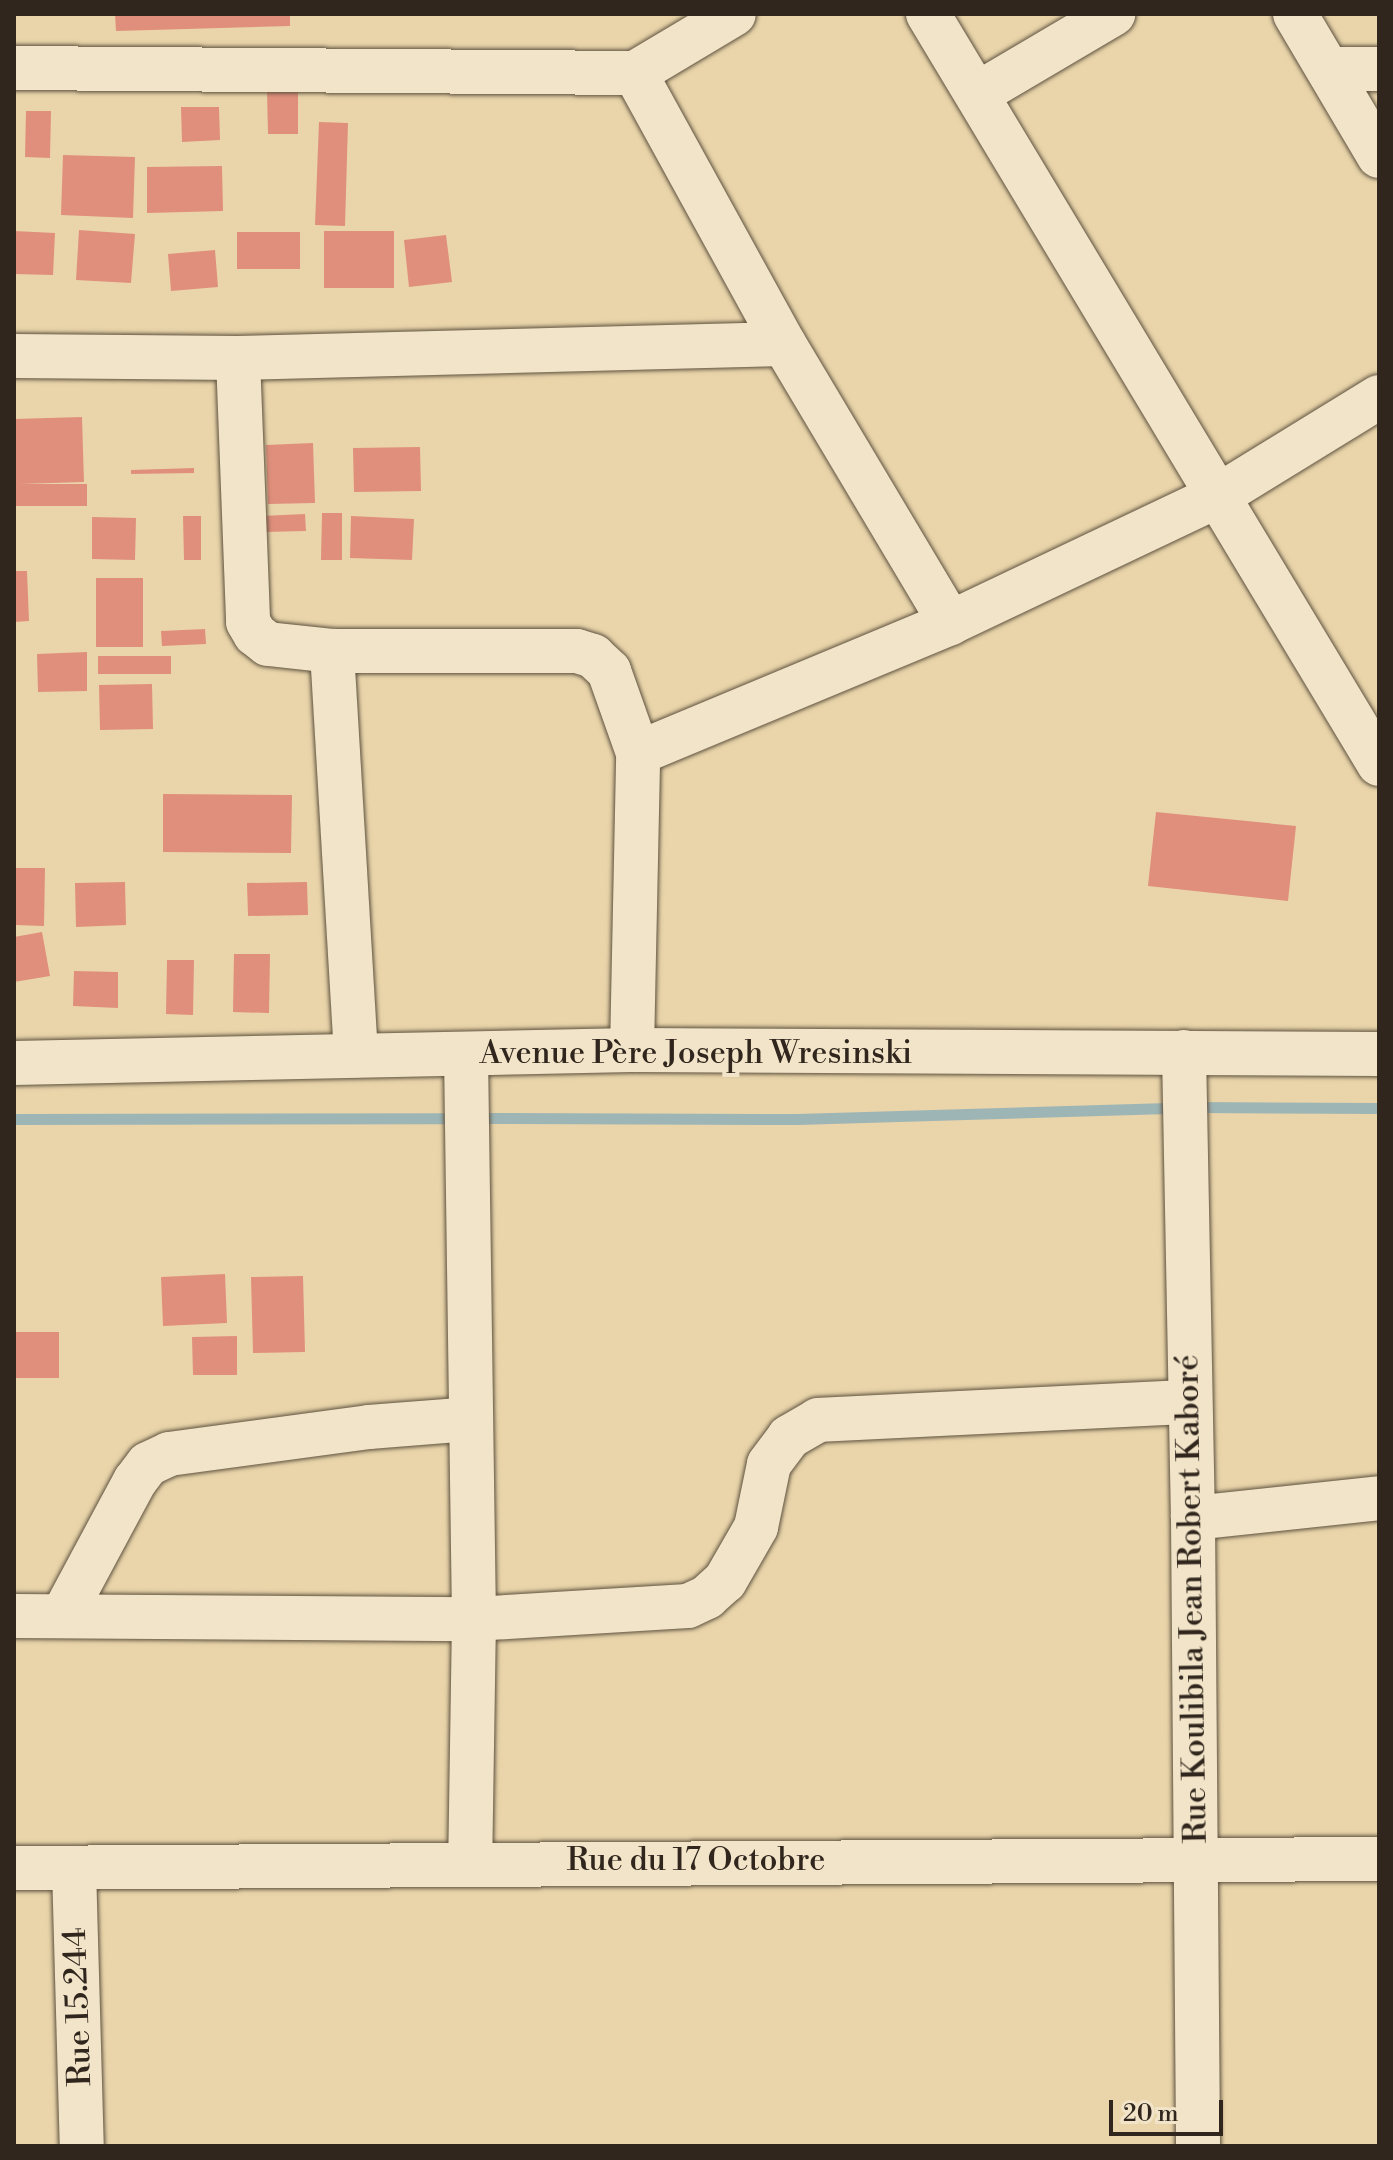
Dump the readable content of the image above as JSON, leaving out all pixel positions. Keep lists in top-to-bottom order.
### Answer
{
  "streets": {
    "street": [
      "Avenue Père Joseph Wresinski",
      "Rue Koulibila Jean Robert Kaboré",
      "Rue du 17 Octobre",
      "Rue 15.244"
    ]
  },
  "crossings": [
    ["Avenue Père Joseph Wresinski", "Rue Koulibila Jean Robert Kaboré"],
    ["Rue Koulibila Jean Robert Kaboré", "Rue du 17 Octobre"],
    ["Rue du 17 Octobre", "Rue 15.244"]
  ],
  "scale_bar": "20 m"
}
